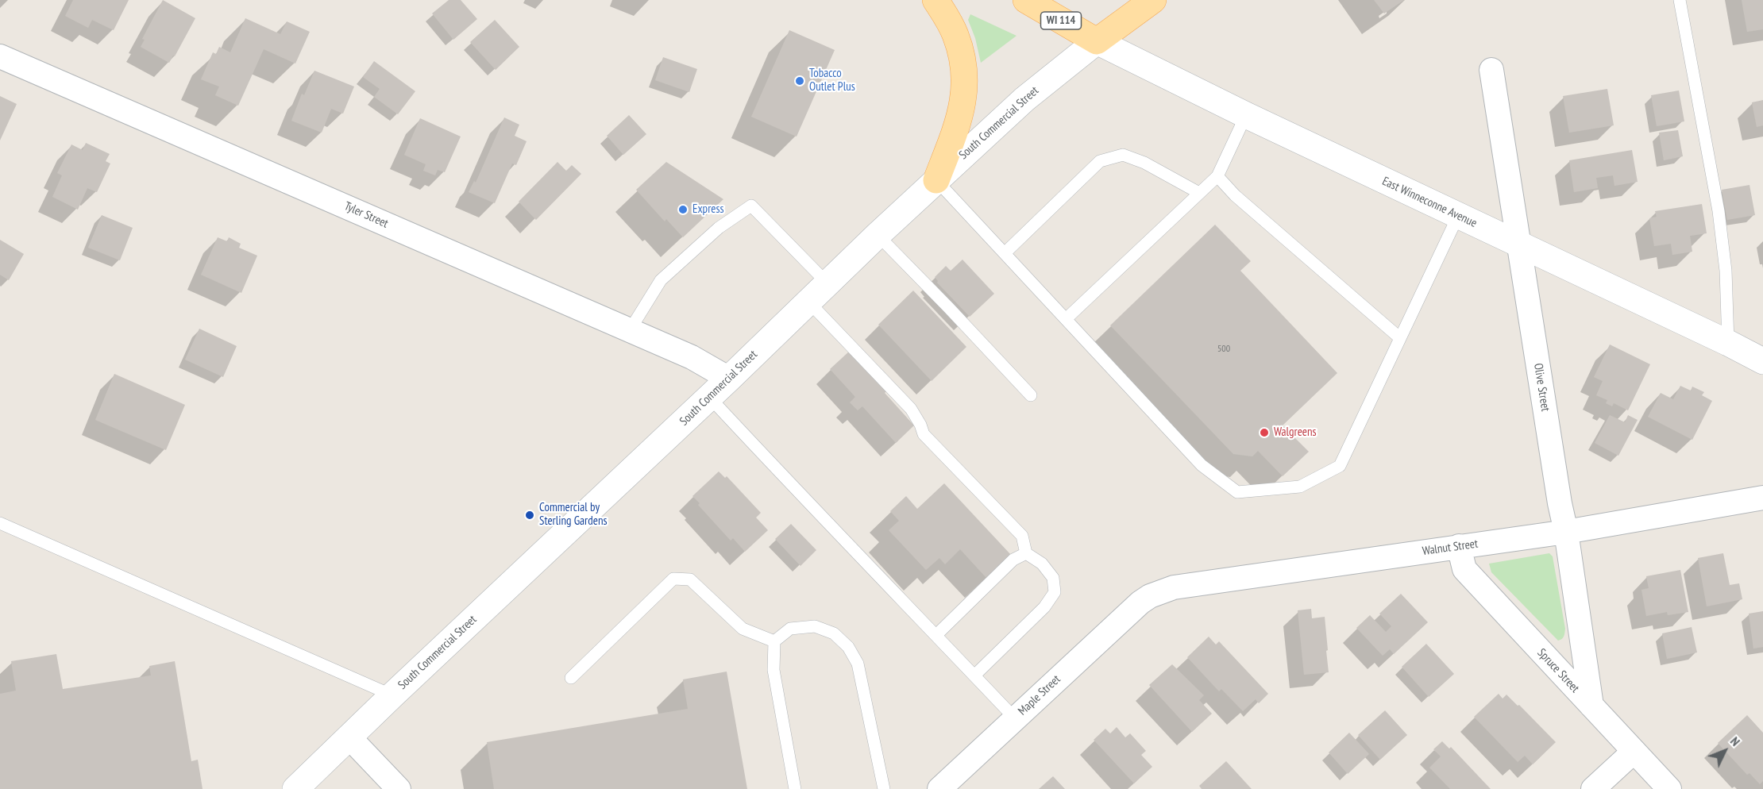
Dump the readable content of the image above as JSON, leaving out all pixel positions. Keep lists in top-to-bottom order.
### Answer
{
  "streets": {
    "main road": ["WI 114", "South Commercial Street", "East Winneconne Avenue"],
    "street": [
      "Tyler Street",
      "Olive Street",
      "Walnut Street",
      "Spruce Street",
      "Maple Street"
    ]
  },
  "crossings": [
    ["WI 114", "South Commercial Street"],
    ["WI 114", "East Winneconne Avenue"],
    ["South Commercial Street", "East Winneconne Avenue"],
    ["South Commercial Street", "Tyler Street"],
    ["East Winneconne Avenue", "Olive Street"],
    ["Olive Street", "Walnut Street"],
    ["Olive Street", "Spruce Street"],
    ["Walnut Street", "Spruce Street"],
    ["Walnut Street", "Maple Street"]
  ],
  "places": [
    "Tobacco Outlet Plus",
    "Express",
    "Walgreens",
    "Commercial by Sterling Gardens"
  ],
  "house_numbers": ["500"],
  "north": "top right"
}
